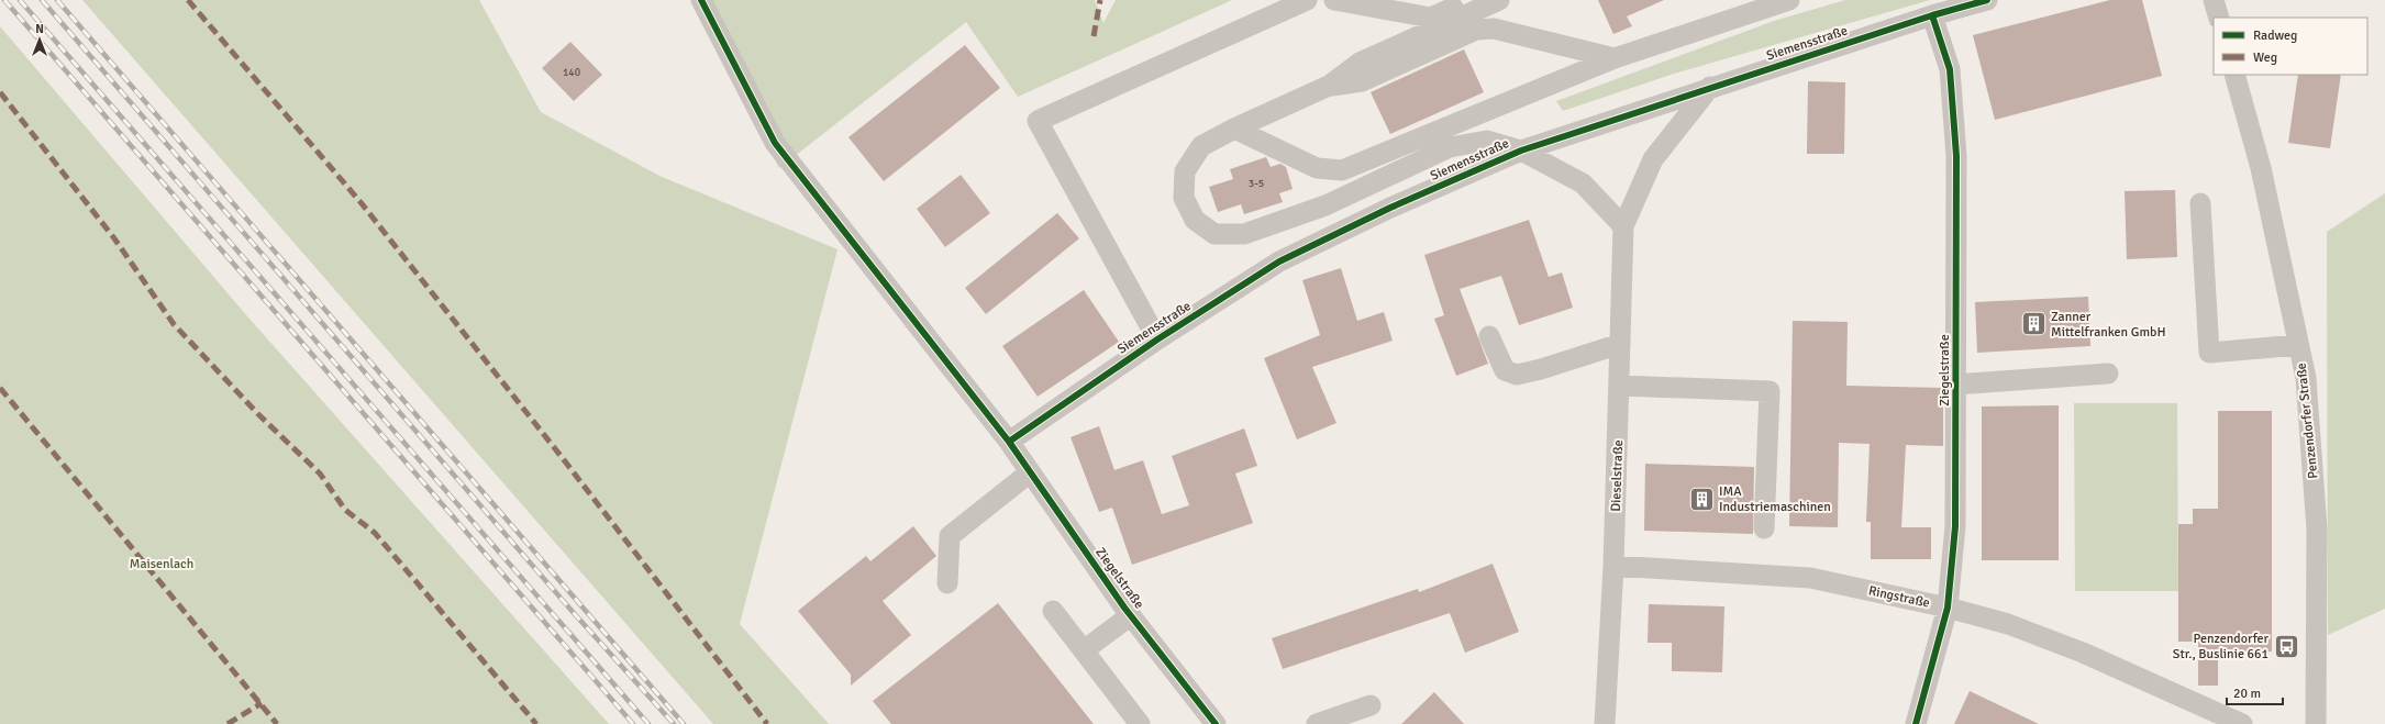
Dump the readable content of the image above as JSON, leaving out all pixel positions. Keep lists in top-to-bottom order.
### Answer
{
  "streets": {
    "street": [
      "Siemensstraße",
      "Ziegelstraße",
      "Penzendorfer Straße",
      "Dieselstraße",
      "Ringstraße"
    ]
  },
  "crossings": [
    ["Siemensstraße", "Ziegelstraße"],
    ["Siemensstraße", "Dieselstraße"],
    ["Ziegelstraße", "Ringstraße"],
    ["Dieselstraße", "Ringstraße"]
  ],
  "parks": ["Maisenlach"],
  "places": {
    "building": ["Zanner Mittelfranken GmbH", "IMA Industriemaschinen"],
    "bus stop": ["Penzendorfer Str., Buslinie 661"]
  },
  "house_numbers": ["140", "3-5"],
  "legend": ["Radweg", "Weg"],
  "scale_bar": "20 m",
  "north": "top"
}
